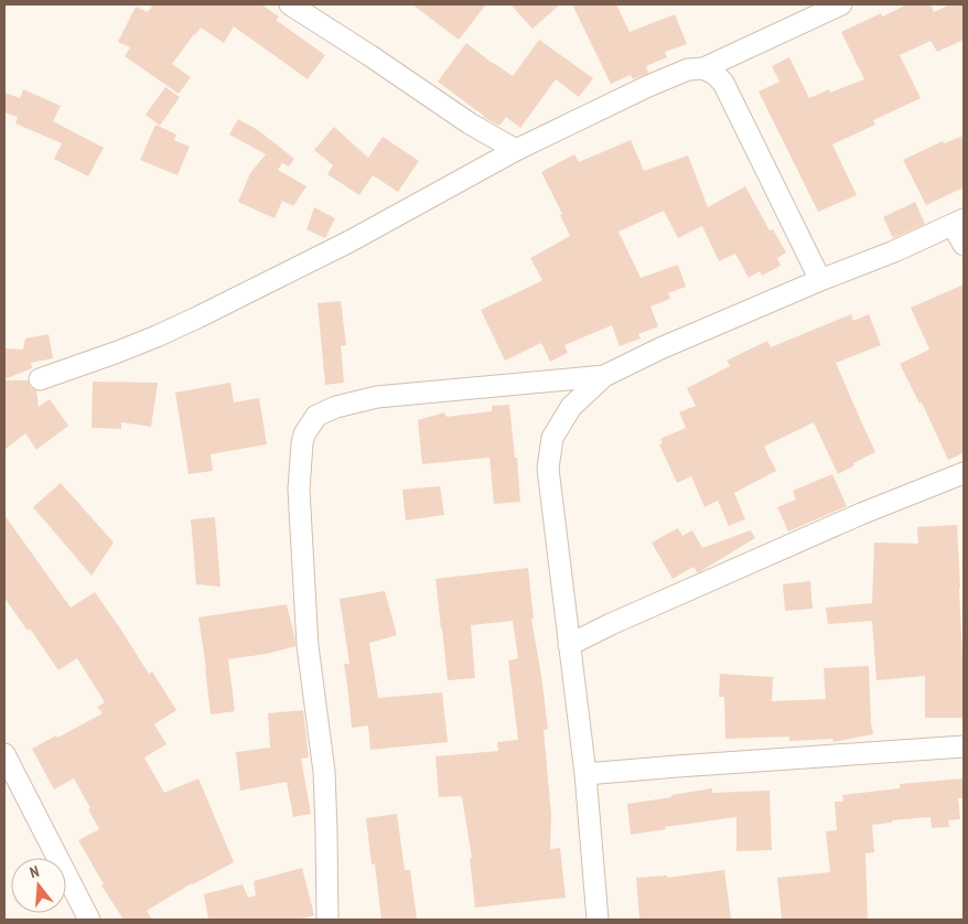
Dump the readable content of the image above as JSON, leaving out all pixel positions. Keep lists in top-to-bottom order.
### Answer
{
  "north": "top"
}
